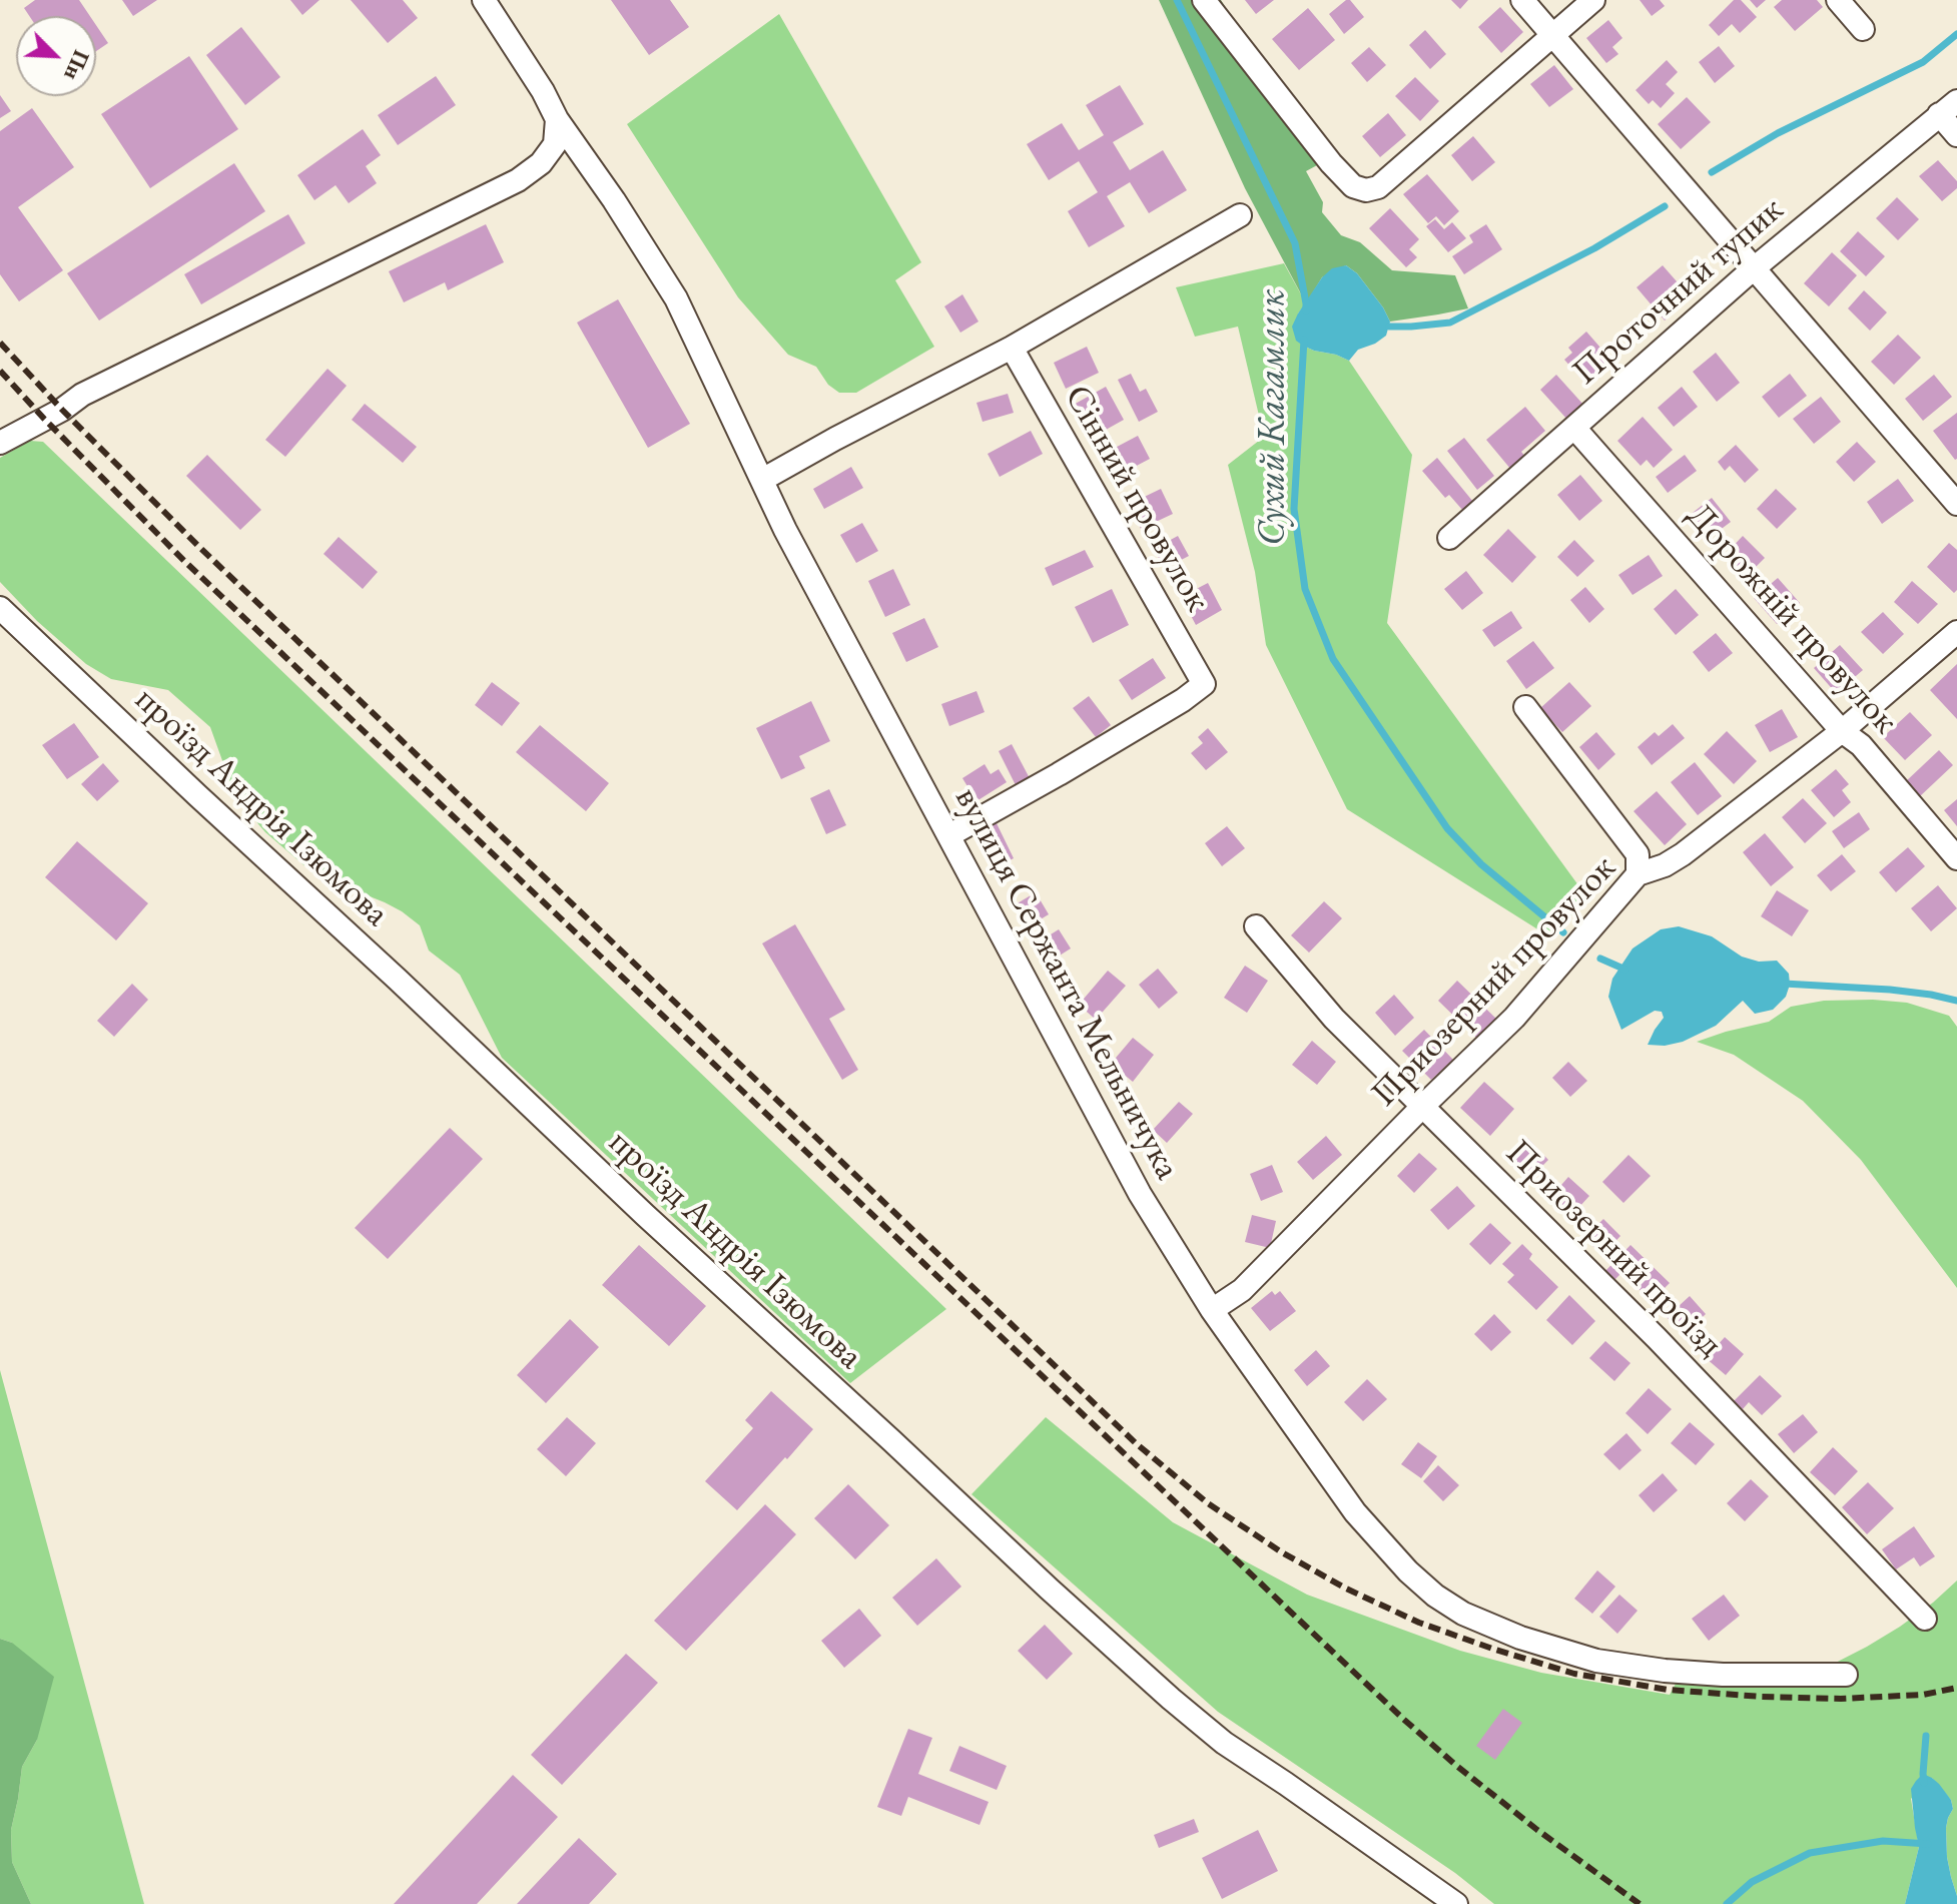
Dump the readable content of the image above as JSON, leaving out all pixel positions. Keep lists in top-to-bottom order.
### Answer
{
  "streets": {
    "street": [
      "Проточний тупик",
      "Сінний провулок",
      "Дорожній провулок",
      "проїзд Андрія Ізюмова",
      "Приозерний провулок",
      "вулиця Сержанта Мельничука",
      "Приозерний проїзд"
    ]
  },
  "crossings": [
    ["Проточний тупик", "Дорожній провулок"],
    ["Сінний провулок", "вулиця Сержанта Мельничука"],
    ["Дорожній провулок", "Приозерний провулок"],
    ["Приозерний провулок", "вулиця Сержанта Мельничука"],
    ["Приозерний провулок", "Приозерний проїзд"]
  ],
  "water": ["Сухий Кагамлик"],
  "north": "bottom right"
}
